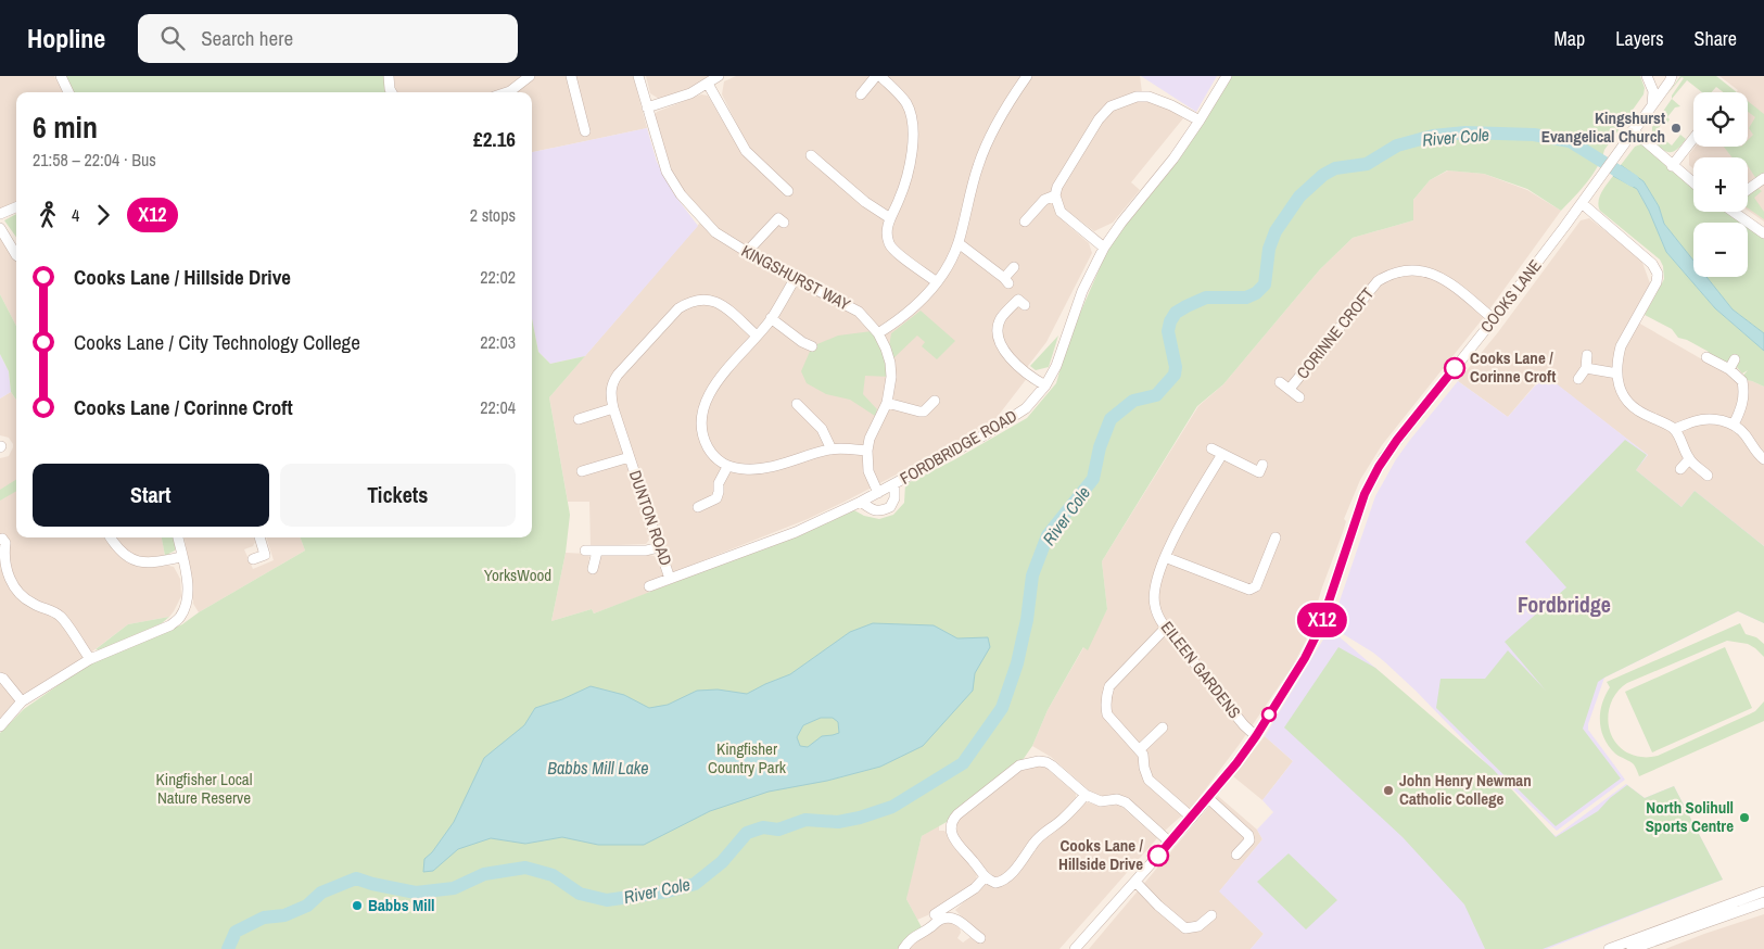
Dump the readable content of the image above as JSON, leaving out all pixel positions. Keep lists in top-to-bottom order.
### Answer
{
  "streets": {
    "street": [
      "KINGSHURST WAY",
      "COOKS LANE",
      "CORINNE CROFT",
      "FORDBRIDGE ROAD",
      "DUNTON ROAD",
      "EILEEN GARDENS"
    ]
  },
  "crossings": [
    ["KINGSHURST WAY", "FORDBRIDGE ROAD"],
    ["COOKS LANE", "CORINNE CROFT"],
    ["COOKS LANE", "EILEEN GARDENS"],
    ["FORDBRIDGE ROAD", "DUNTON ROAD"]
  ],
  "districts": ["Fordbridge"],
  "water": ["River Cole", "Babbs Mill Lake"],
  "parks": ["YorksWood", "Kingfisher Country Park", "Kingfisher Local Nature Reserve"],
  "places": [
    "Kingshurst Evangelical Church",
    "Cooks Lane / Corinne Croft",
    "John Henry Newman Catholic College",
    "North Solihull Sports Centre",
    "Cooks Lane / Hillside Drive",
    "Babbs Mill"
  ],
  "lines": ["bus line X12"],
  "page": {
    "header": "Hopline",
    "search": "Search here",
    "nav": ["Map", "Layers", "Share"],
    "on_map": "X12",
    "map_buttons": ["+", "−"],
    "heading": ["6 min", "21:58 – 22:04 · Bus", "£2.16"],
    "legs": ["4", "X12", "2 stops"],
    "list": [
      {
        "name": "Cooks Lane / Hillside Drive",
        "value": "22:02"
      },
      {
        "name": "Cooks Lane / City Technology College",
        "value": "22:03"
      },
      {
        "name": "Cooks Lane / Corinne Croft",
        "value": "22:04"
      }
    ],
    "buttons": ["Start", "Tickets"]
  }
}
